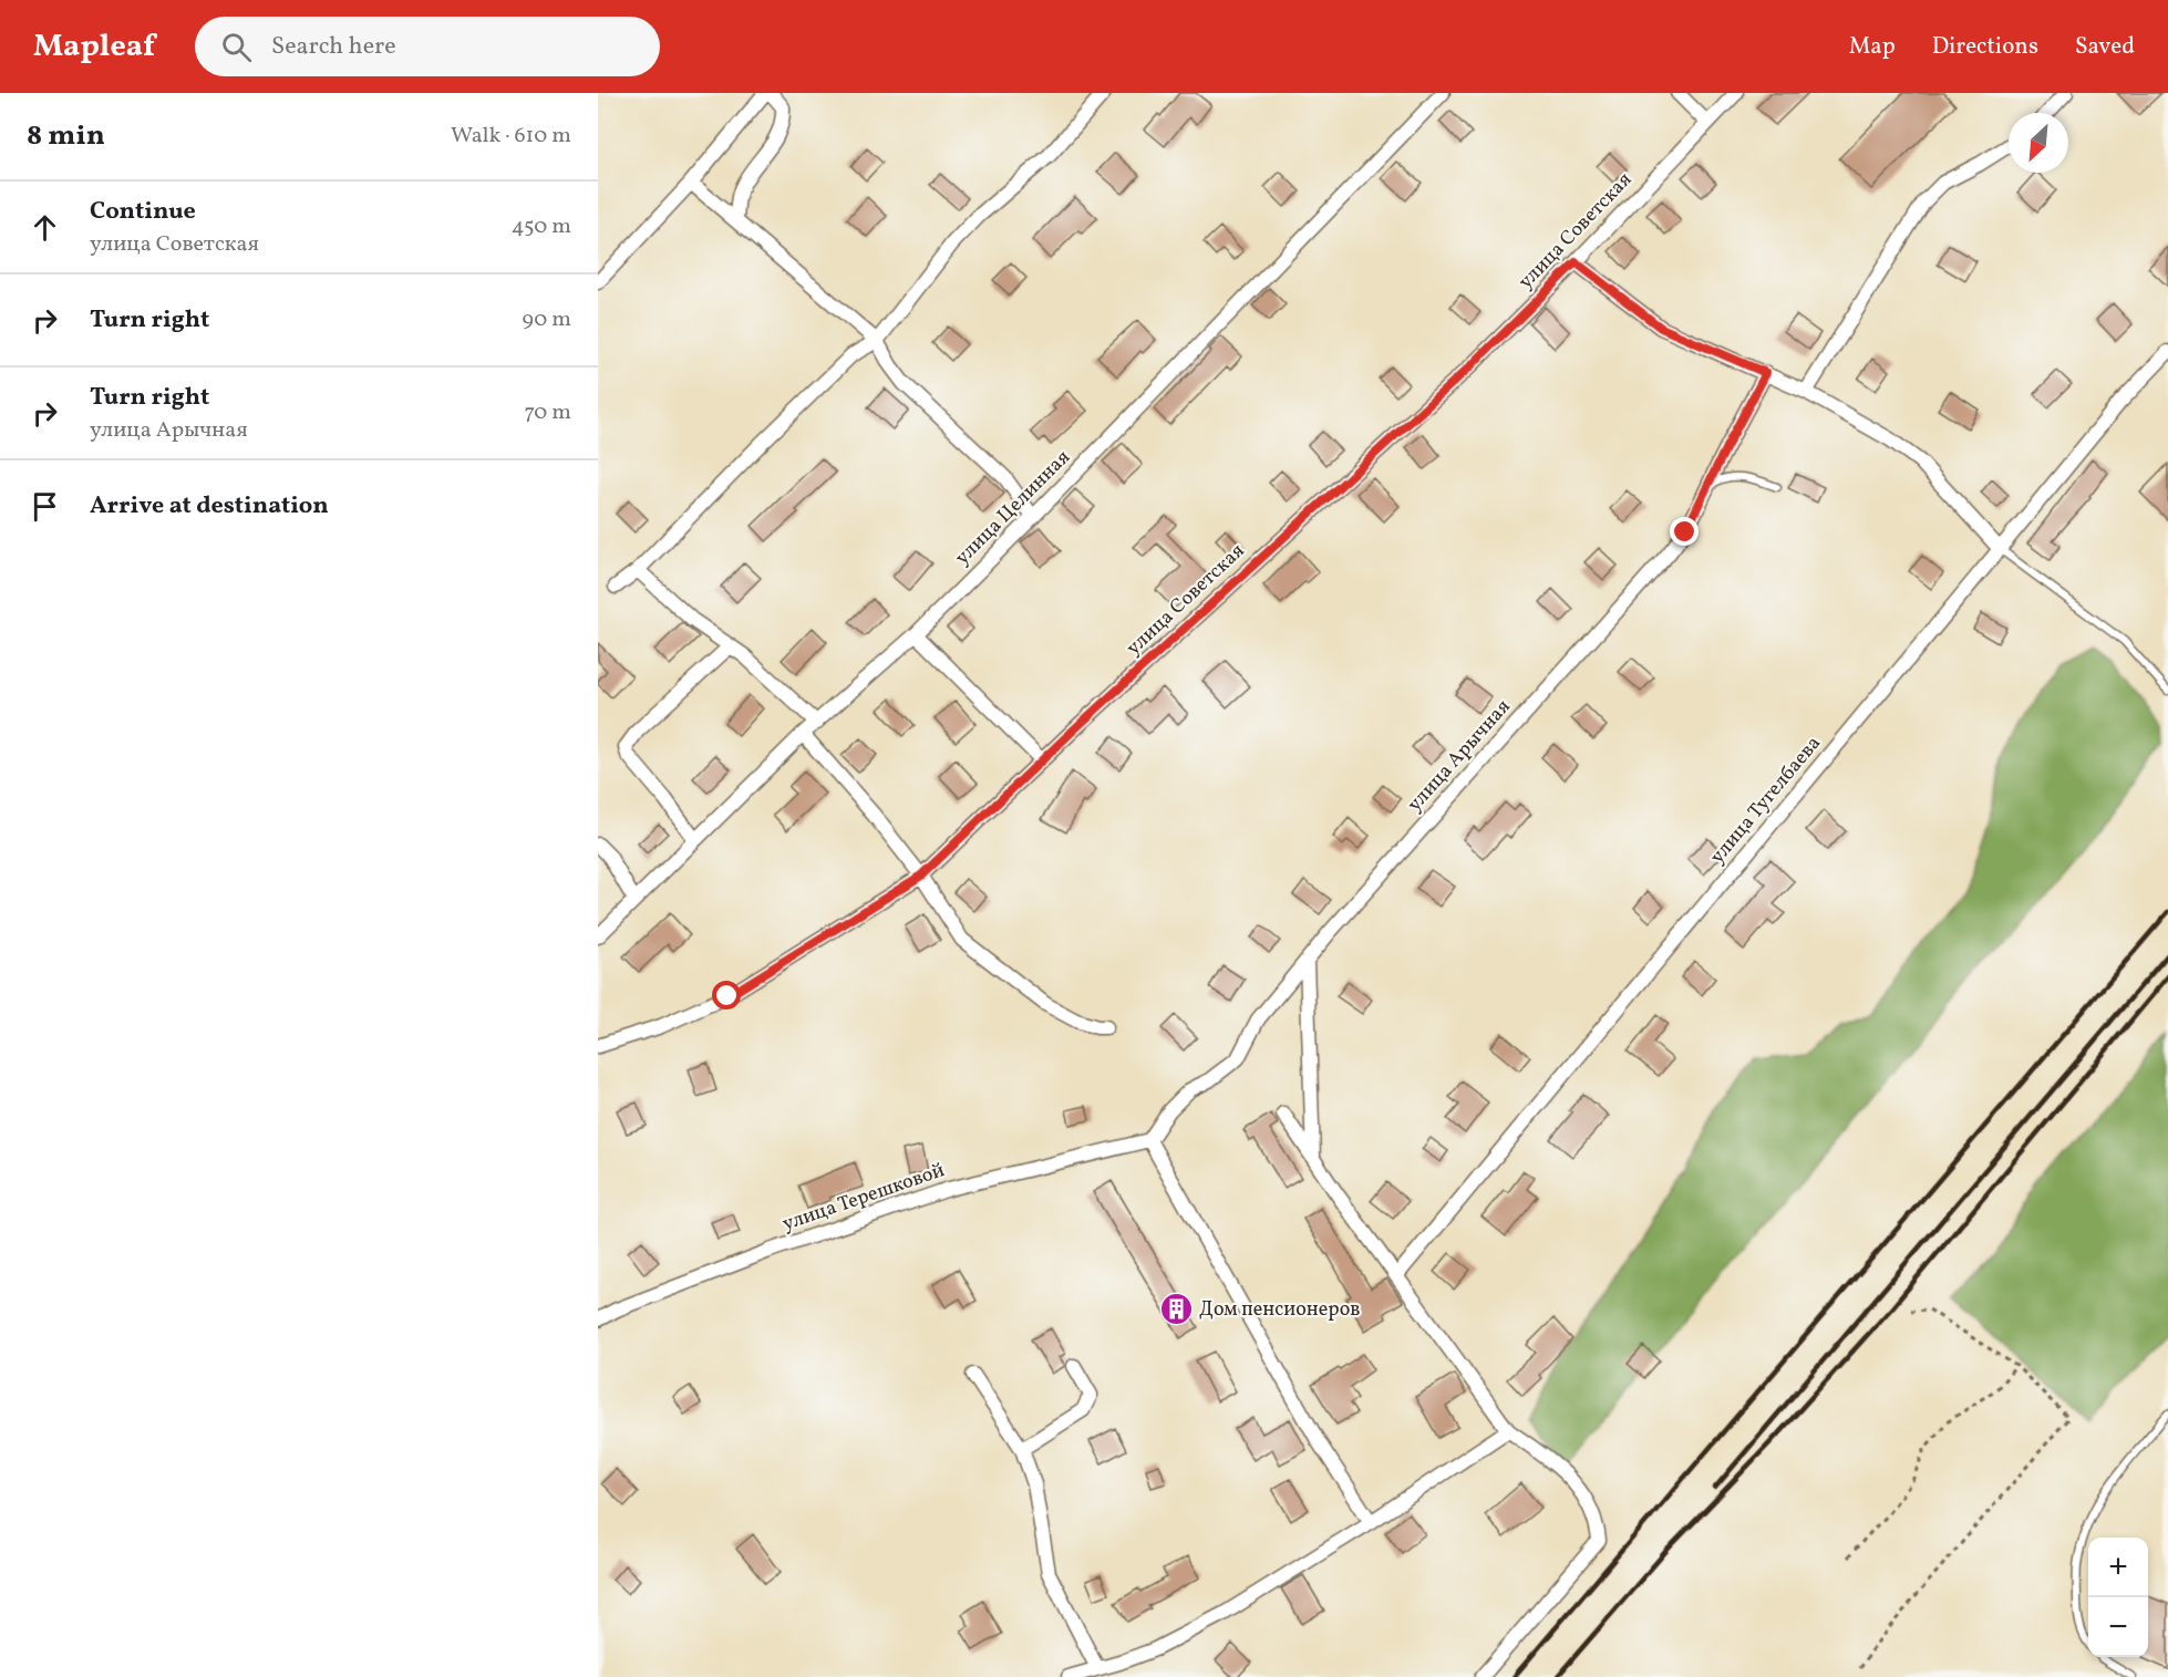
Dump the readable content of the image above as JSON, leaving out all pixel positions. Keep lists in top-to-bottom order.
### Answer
{
  "streets": {
    "street": [
      "улица Советская",
      "улица Целинная",
      "улица Арычная",
      "улица Тугелбаева",
      "улица Терешковой"
    ]
  },
  "crossings": [
    ["улица Арычная", "улица Терешковой"]
  ],
  "places": {
    "building": ["Дом пенсионеров"]
  },
  "north": "bottom left",
  "page": {
    "header": "Mapleaf",
    "search": "Search here",
    "nav": ["Map", "Directions", "Saved"],
    "heading": ["8 min", "Walk · 610 m"],
    "list": [
      ["Continue", "улица Советская", "450 m"],
      ["Turn right", "90 m"],
      ["Turn right", "улица Арычная", "70 m"],
      "Arrive at destination"
    ],
    "map_buttons": ["+", "−"]
  }
}
